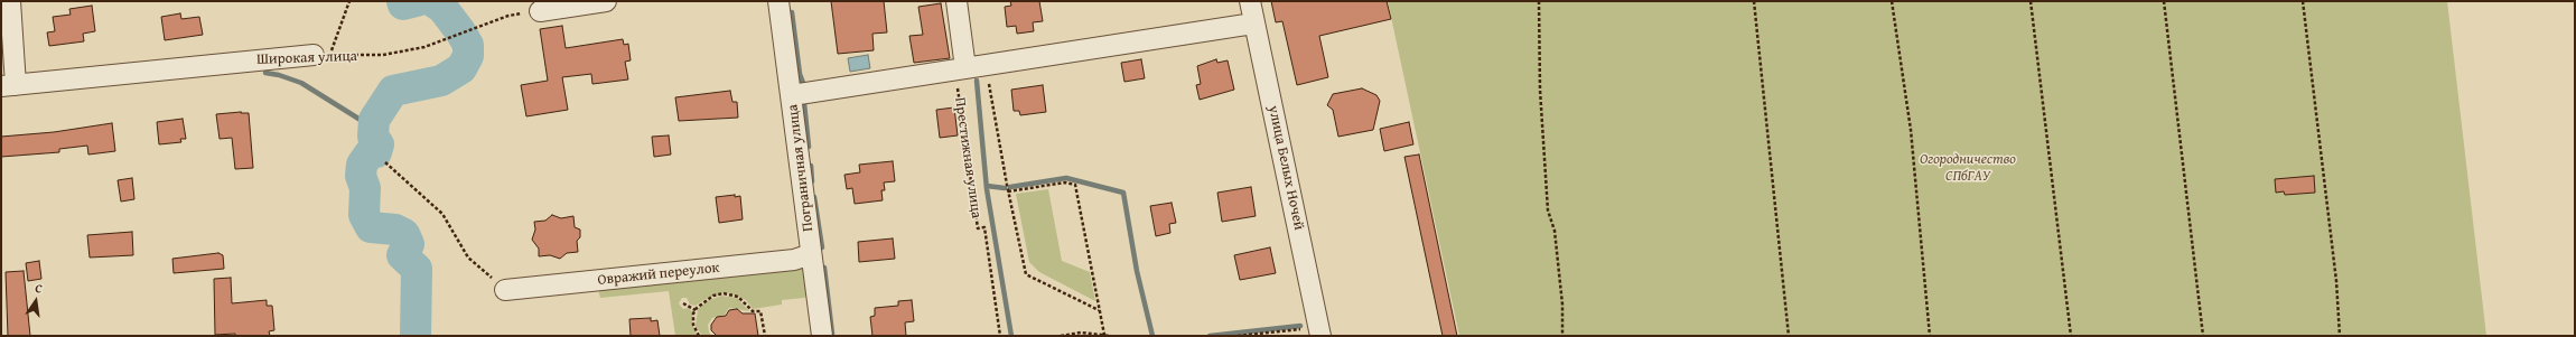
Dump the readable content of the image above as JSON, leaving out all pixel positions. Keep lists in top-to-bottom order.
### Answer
{
  "streets": {
    "street": [
      "Широкая улица",
      "Пограничная улица",
      "улица Белых Ночей",
      "Овражий переулок"
    ],
    "path": ["Престижная улица"]
  },
  "crossings": [
    ["Пограничная улица", "Овражий переулок"]
  ],
  "parks": ["Огородничество СПбГАУ"],
  "north": "top"
}
